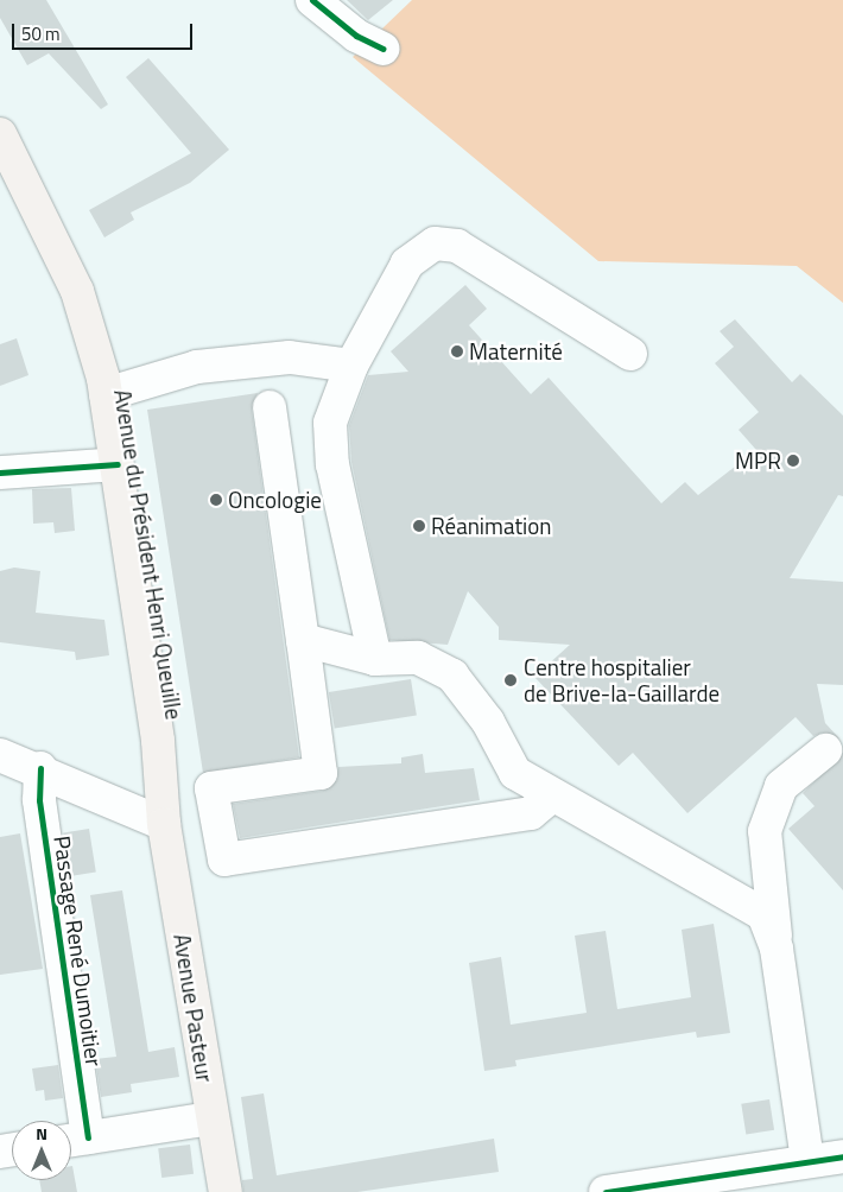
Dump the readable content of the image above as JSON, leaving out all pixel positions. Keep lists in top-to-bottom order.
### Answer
{
  "streets": {
    "main road": ["Avenue du Président Henri Queuille", "Avenue Pasteur"],
    "street": ["Passage René Dumoitier"]
  },
  "crossings": [
    ["Avenue du Président Henri Queuille", "Avenue Pasteur"]
  ],
  "places": [
    "Maternité",
    "MPR",
    "Oncologie",
    "Réanimation",
    "Centre hospitalier de Brive-la-Gaillarde"
  ],
  "scale_bar": "50 m",
  "north": "top"
}
